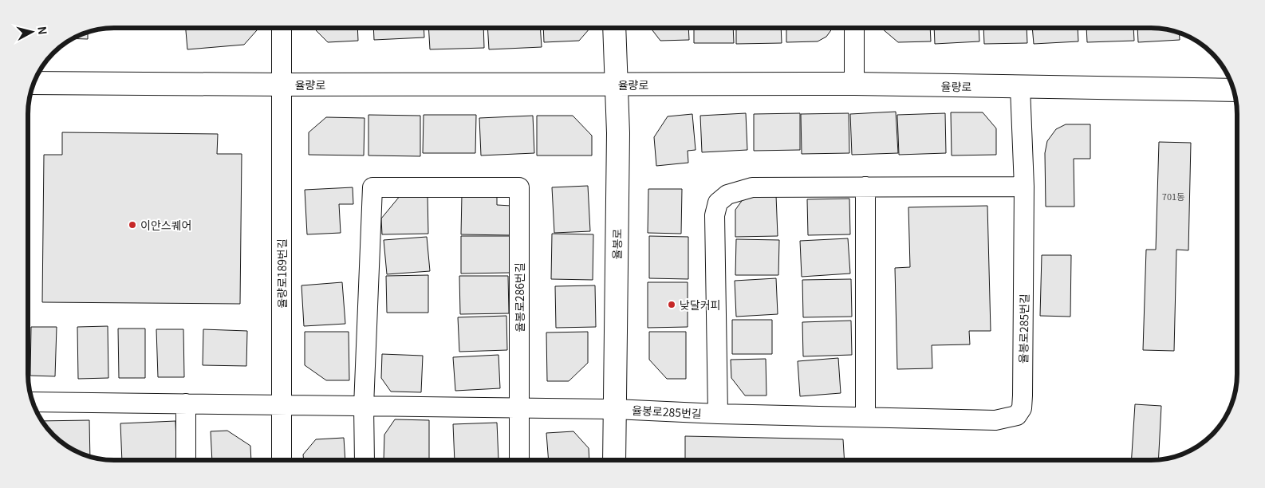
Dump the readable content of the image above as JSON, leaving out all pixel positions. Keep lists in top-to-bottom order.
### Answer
{
  "streets": {
    "street": [
      "율량로",
      "율봉로",
      "율량로189번길",
      "율봉로286번길",
      "율봉로285번길"
    ]
  },
  "crossings": [
    ["율량로", "율봉로"],
    ["율량로", "율량로189번길"],
    ["율량로", "율봉로285번길"],
    ["율봉로", "율봉로285번길"]
  ],
  "places": ["이안스퀘어", "낮달커피"],
  "house_numbers": ["701동"],
  "north": "right"
}
